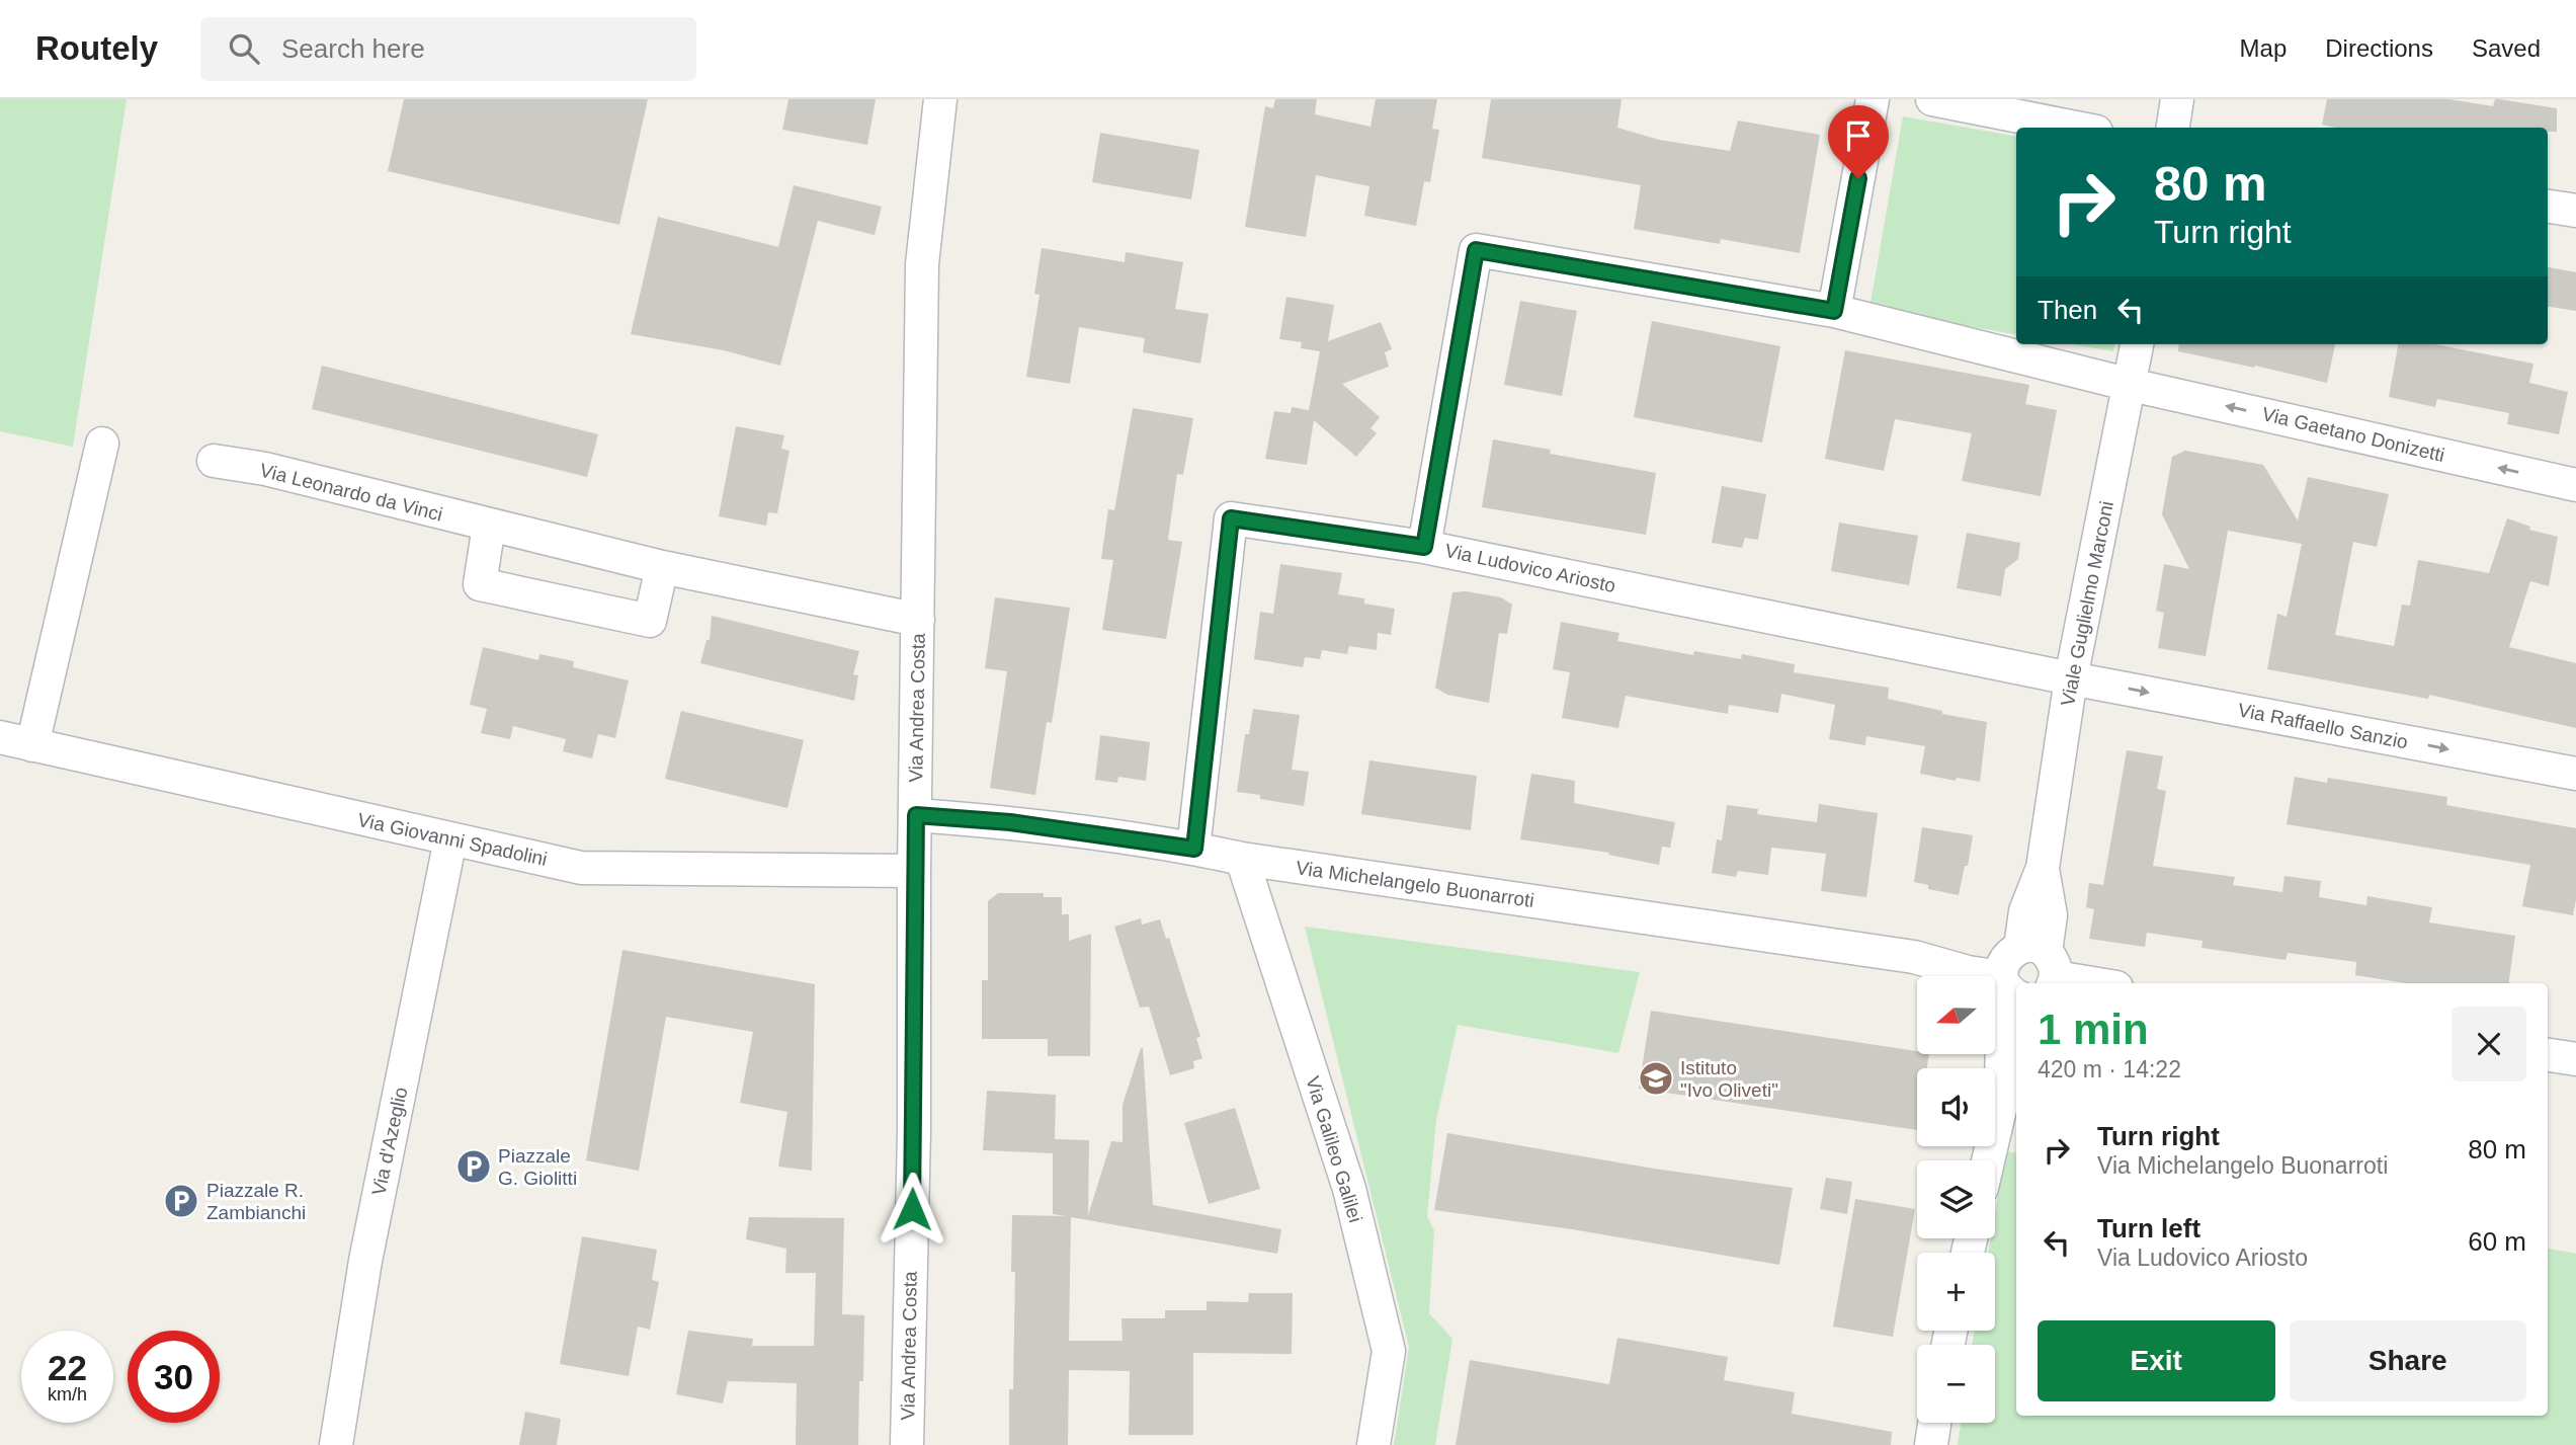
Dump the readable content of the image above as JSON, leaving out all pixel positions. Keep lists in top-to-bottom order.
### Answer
{
  "streets": {
    "street": [
      "Via Gaetano Donizetti",
      "Via Leonardo da Vinci",
      "Via Ludovico Ariosto",
      "Viale Guglielmo Marconi",
      "Via Andrea Costa",
      "Via Raffaello Sanzio",
      "Via Giovanni Spadolini",
      "Via Michelangelo Buonarroti",
      "Via d'Azeglio",
      "Via Galileo Galilei"
    ]
  },
  "crossings": [
    ["Via Gaetano Donizetti", "Via Ludovico Ariosto"],
    ["Via Gaetano Donizetti", "Viale Guglielmo Marconi"],
    ["Via Leonardo da Vinci", "Via Andrea Costa"],
    ["Via Ludovico Ariosto", "Viale Guglielmo Marconi"],
    ["Via Ludovico Ariosto", "Via Raffaello Sanzio"],
    ["Via Ludovico Ariosto", "Via Michelangelo Buonarroti"],
    ["Viale Guglielmo Marconi", "Via Raffaello Sanzio"],
    ["Viale Guglielmo Marconi", "Via Michelangelo Buonarroti"],
    ["Via Andrea Costa", "Via Giovanni Spadolini"],
    ["Via Andrea Costa", "Via Michelangelo Buonarroti"],
    ["Via Giovanni Spadolini", "Via d'Azeglio"],
    ["Via Michelangelo Buonarroti", "Via Galileo Galilei"]
  ],
  "one_way": ["Via Raffaello Sanzio"],
  "places": {
    "school or university": ["Istituto \"Ivo Oliveti\""],
    "parking": ["Piazzale G. Giolitti", "Piazzale R. Zambianchi"]
  },
  "north": "left",
  "page": {
    "header": "Routely",
    "search": "Search here",
    "nav": ["Map", "Directions", "Saved"],
    "turn": ["80 m", "Turn right"],
    "then": "Then",
    "map_buttons": ["+", "−"],
    "heading": ["1 min", "420 m · 14:22"],
    "list": [
      {
        "name": "Turn right",
        "note": "Via Michelangelo Buonarroti",
        "value": "80 m"
      },
      {
        "name": "Turn left",
        "note": "Via Ludovico Ariosto",
        "value": "60 m"
      }
    ],
    "buttons": ["Exit", "Share"],
    "speed": "22 km/h",
    "limit": "30"
  }
}
